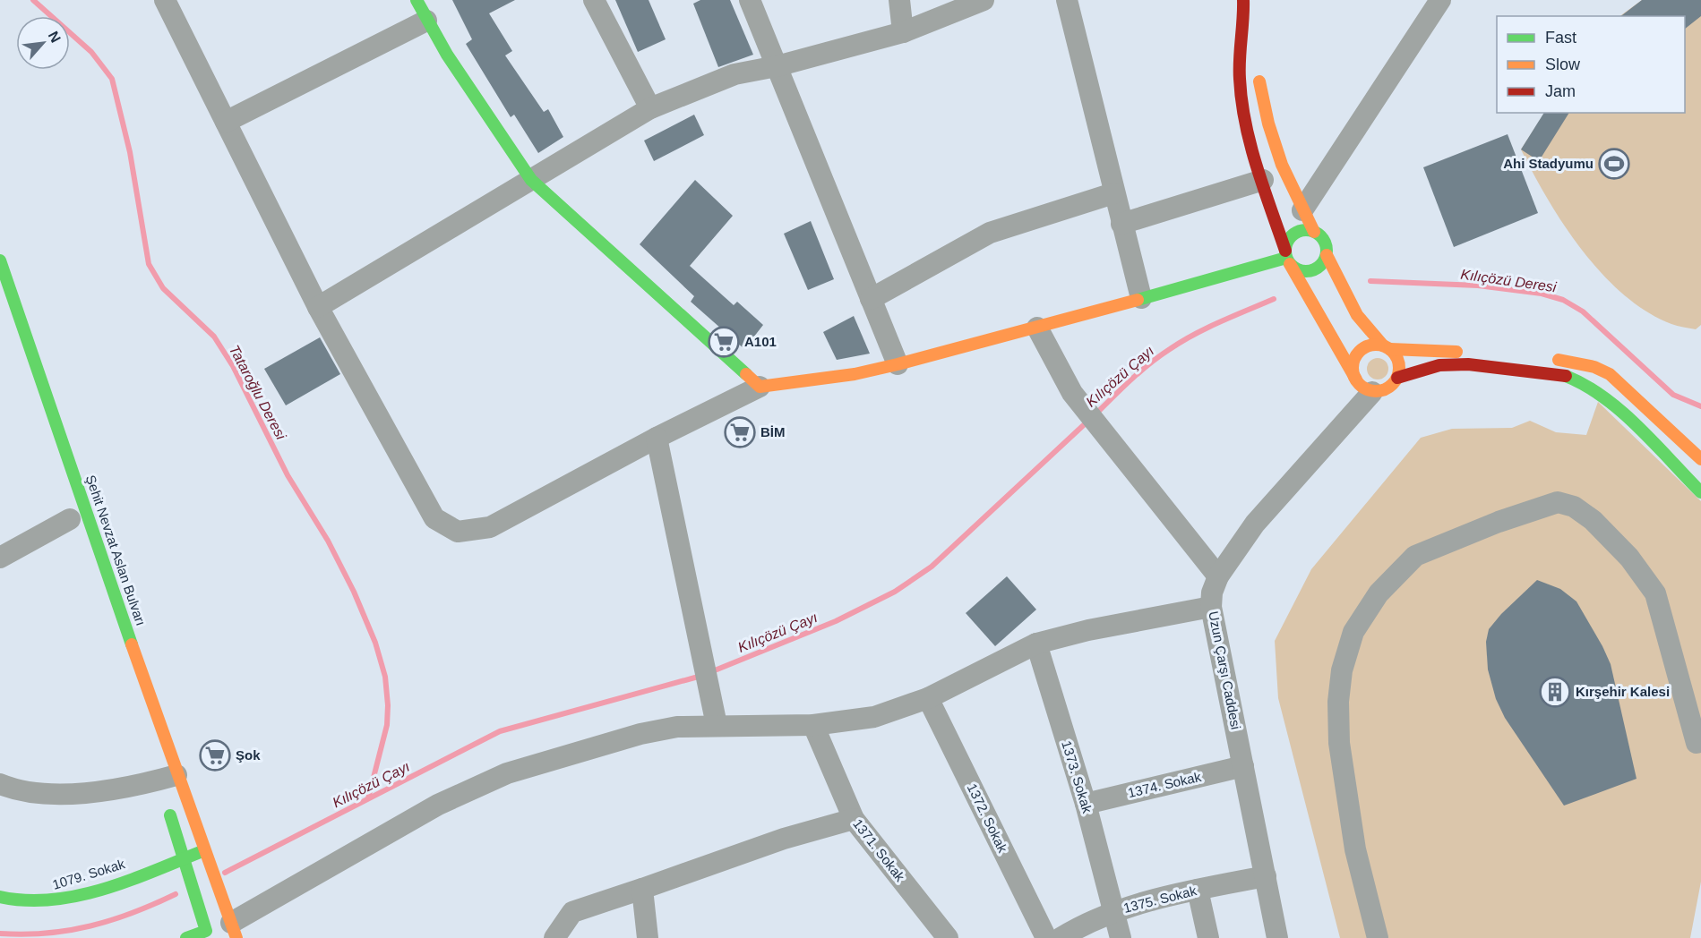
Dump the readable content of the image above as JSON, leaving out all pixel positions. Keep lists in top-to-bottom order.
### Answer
{
  "streets": {
    "main road": ["Şehit Nevzat Aslan Bulvarı", "1079. Sokak"],
    "street": [
      "Uzun Çarşı Caddesi",
      "1373. Sokak",
      "1374. Sokak",
      "1372. Sokak",
      "1371. Sokak",
      "1375. Sokak"
    ]
  },
  "crossings": [
    ["Şehit Nevzat Aslan Bulvarı", "1079. Sokak"],
    ["Uzun Çarşı Caddesi", "1374. Sokak"],
    ["Uzun Çarşı Caddesi", "1375. Sokak"],
    ["1373. Sokak", "1374. Sokak"],
    ["1373. Sokak", "1375. Sokak"]
  ],
  "water": ["Kılıçözü Deresi", "Kılıçözü Çayı", "Tataroğlu Deresi"],
  "places": {
    "sports": ["Ahi Stadyumu"],
    "supermarket": ["A101", "BİM", "Şok"],
    "building": ["Kırşehir Kalesi"]
  },
  "legend": ["Fast", "Slow", "Jam"],
  "north": "top right"
}
